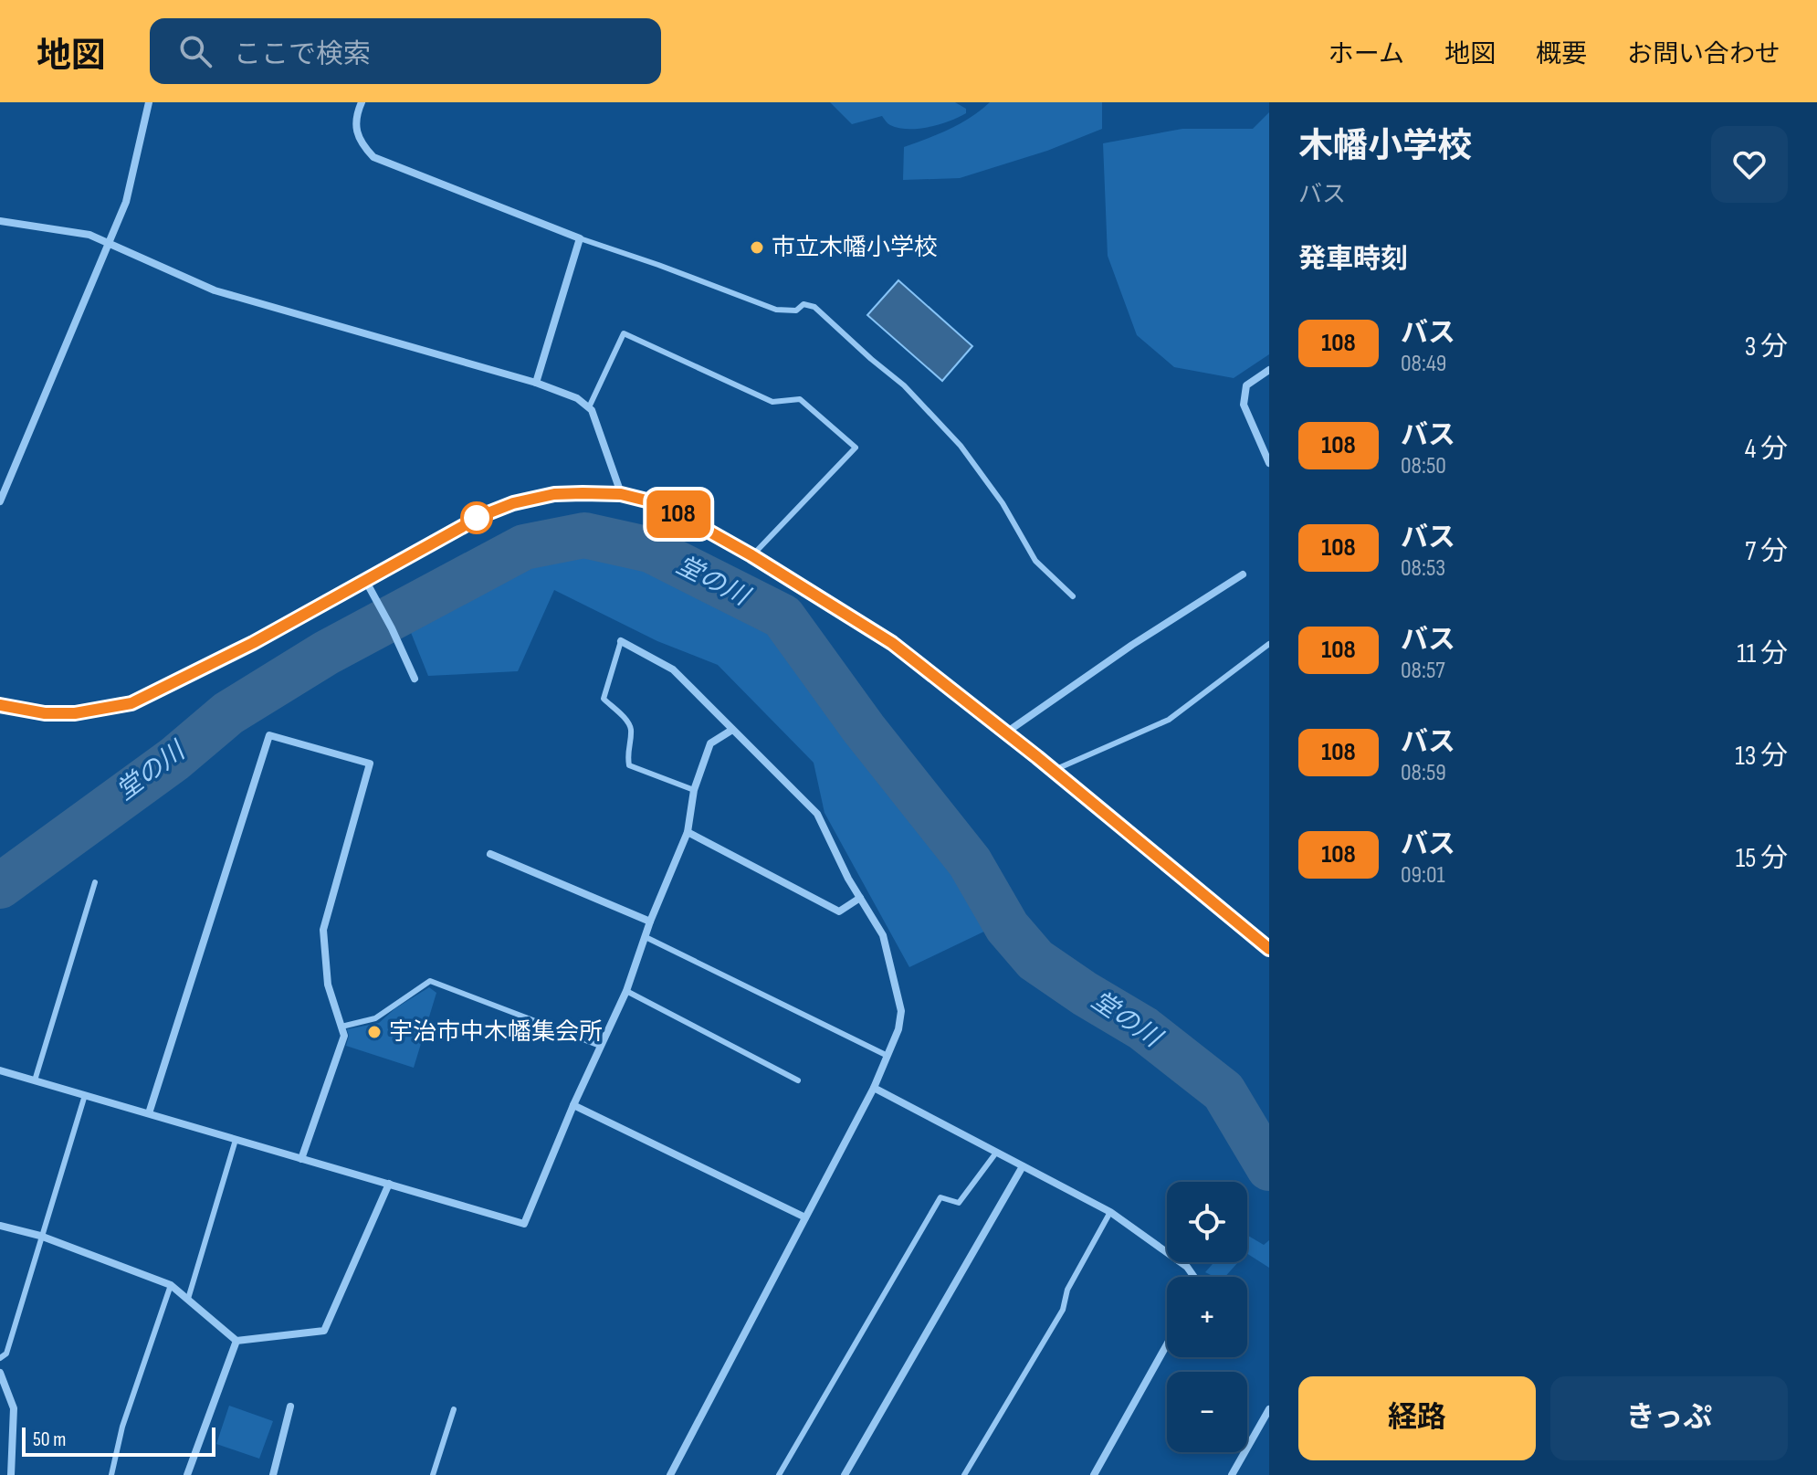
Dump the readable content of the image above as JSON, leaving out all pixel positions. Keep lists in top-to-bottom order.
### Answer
{
  "water": ["堂の川"],
  "places": ["市立木幡小学校", "宇治市中木幡集会所"],
  "lines": ["bus line 108"],
  "scale_bar": "50 m",
  "page": {
    "header": "地図",
    "search": "ここで検索",
    "nav": [
      "ホーム",
      "地図",
      "概要",
      "お問い合わせ"
    ],
    "on_map": "108",
    "heading": [
      ["木幡小学校", "バス"],
      "発車時刻"
    ],
    "list": [
      {
        "mark": "108",
        "name": "バス",
        "note": "08:49",
        "value": "3 分"
      },
      {
        "mark": "108",
        "name": "バス",
        "note": "08:50",
        "value": "4 分"
      },
      {
        "mark": "108",
        "name": "バス",
        "note": "08:53",
        "value": "7 分"
      },
      {
        "mark": "108",
        "name": "バス",
        "note": "08:57",
        "value": "11 分"
      },
      {
        "mark": "108",
        "name": "バス",
        "note": "08:59",
        "value": "13 分"
      },
      {
        "mark": "108",
        "name": "バス",
        "note": "09:01",
        "value": "15 分"
      }
    ],
    "map_buttons": ["+", "−"],
    "buttons": ["経路", "きっぷ"],
    "scale": "50 m"
  }
}
